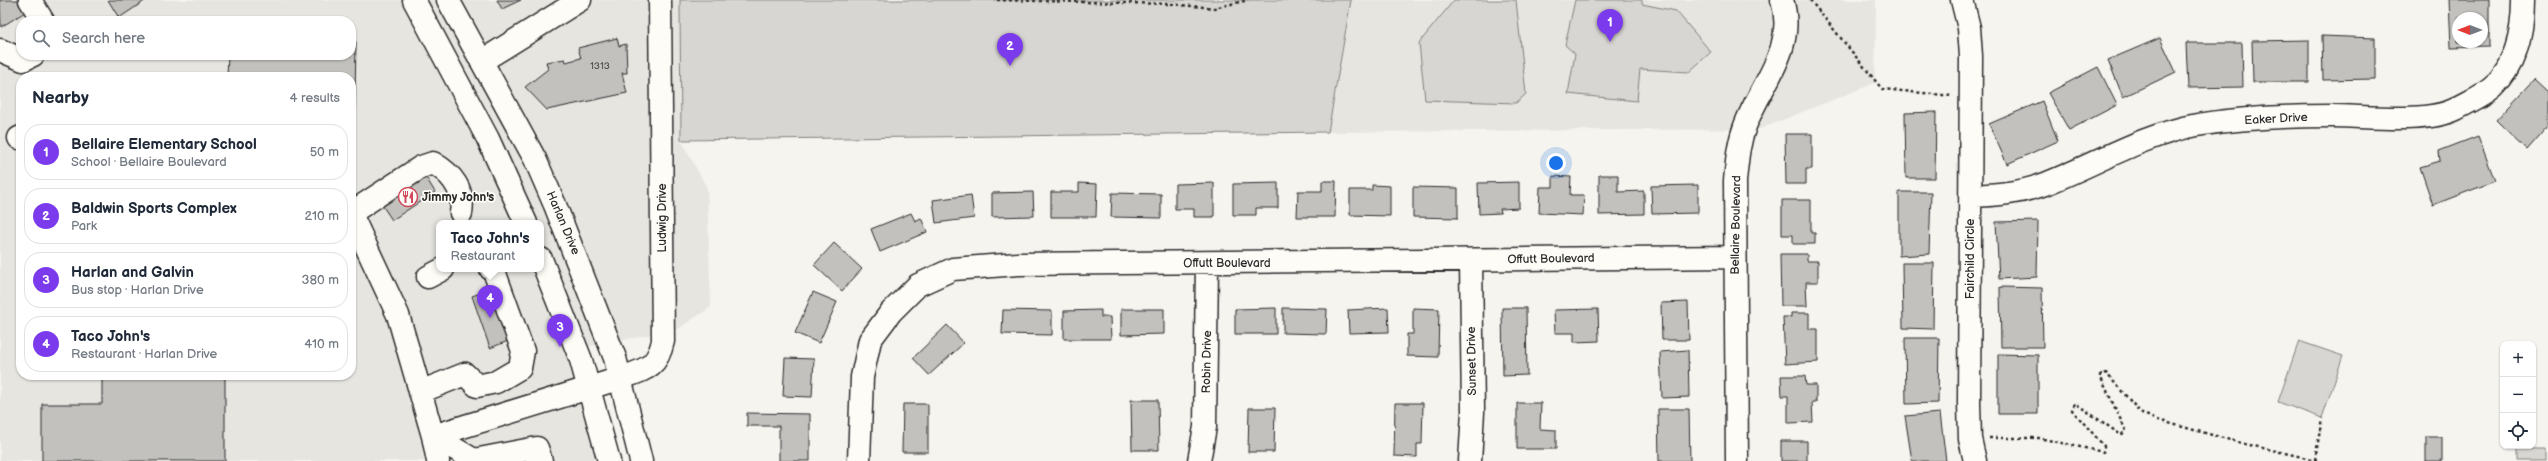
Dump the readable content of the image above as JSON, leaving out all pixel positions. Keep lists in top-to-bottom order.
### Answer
{
  "streets": {
    "street": [
      "Eaker Drive",
      "Ludwig Drive",
      "Harlan Drive",
      "Bellaire Boulevard",
      "Offutt Boulevard",
      "Fairchild Circle",
      "Sunset Drive",
      "Robin Drive"
    ]
  },
  "crossings": [
    ["Eaker Drive", "Fairchild Circle"],
    ["Ludwig Drive", "Harlan Drive"],
    ["Bellaire Boulevard", "Offutt Boulevard"],
    ["Offutt Boulevard", "Sunset Drive"],
    ["Offutt Boulevard", "Robin Drive"]
  ],
  "places": {
    "restaurant": ["Jimmy John's"]
  },
  "house_numbers": ["1313"],
  "north": "left",
  "page": {
    "pins": [
      "1",
      "2",
      "4",
      "3"
    ],
    "search": "Search here",
    "heading": ["Nearby", "4 results"],
    "list": [
      {
        "mark": "1",
        "name": "Bellaire Elementary School",
        "note": "School · Bellaire Boulevard",
        "value": "50 m"
      },
      {
        "mark": "2",
        "name": "Baldwin Sports Complex",
        "note": "Park",
        "value": "210 m"
      },
      {
        "mark": "3",
        "name": "Harlan and Galvin",
        "note": "Bus stop · Harlan Drive",
        "value": "380 m"
      },
      {
        "mark": "4",
        "name": "Taco John's",
        "note": "Restaurant · Harlan Drive",
        "value": "410 m"
      }
    ],
    "popup": ["Taco John's", "Restaurant"],
    "map_buttons": ["+", "−"]
  }
}
